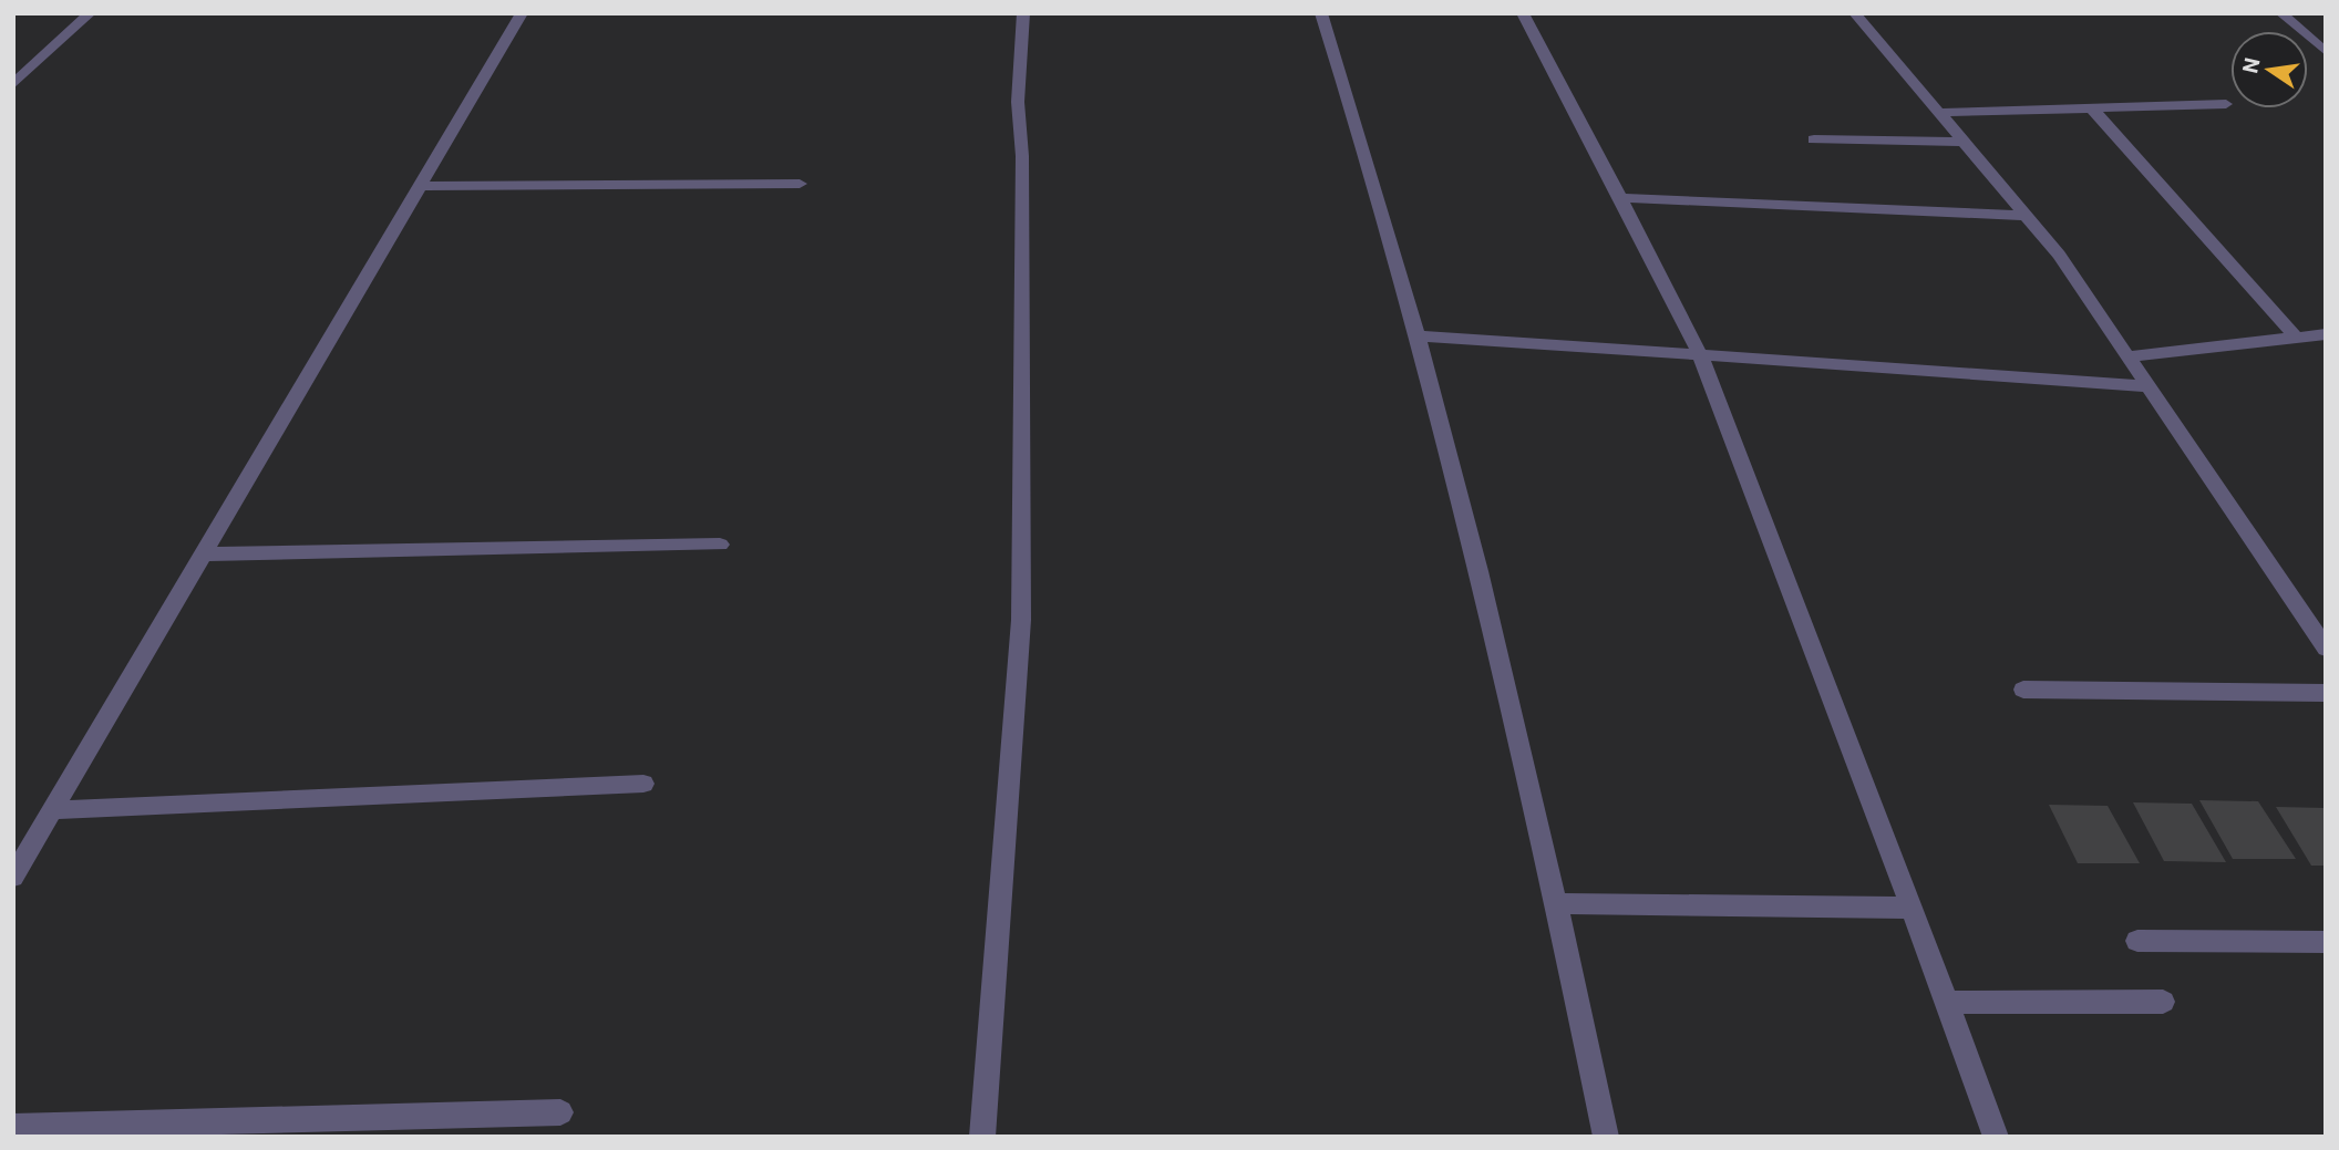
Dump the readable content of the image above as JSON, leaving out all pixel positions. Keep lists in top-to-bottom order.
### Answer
{
  "north": "left"
}
